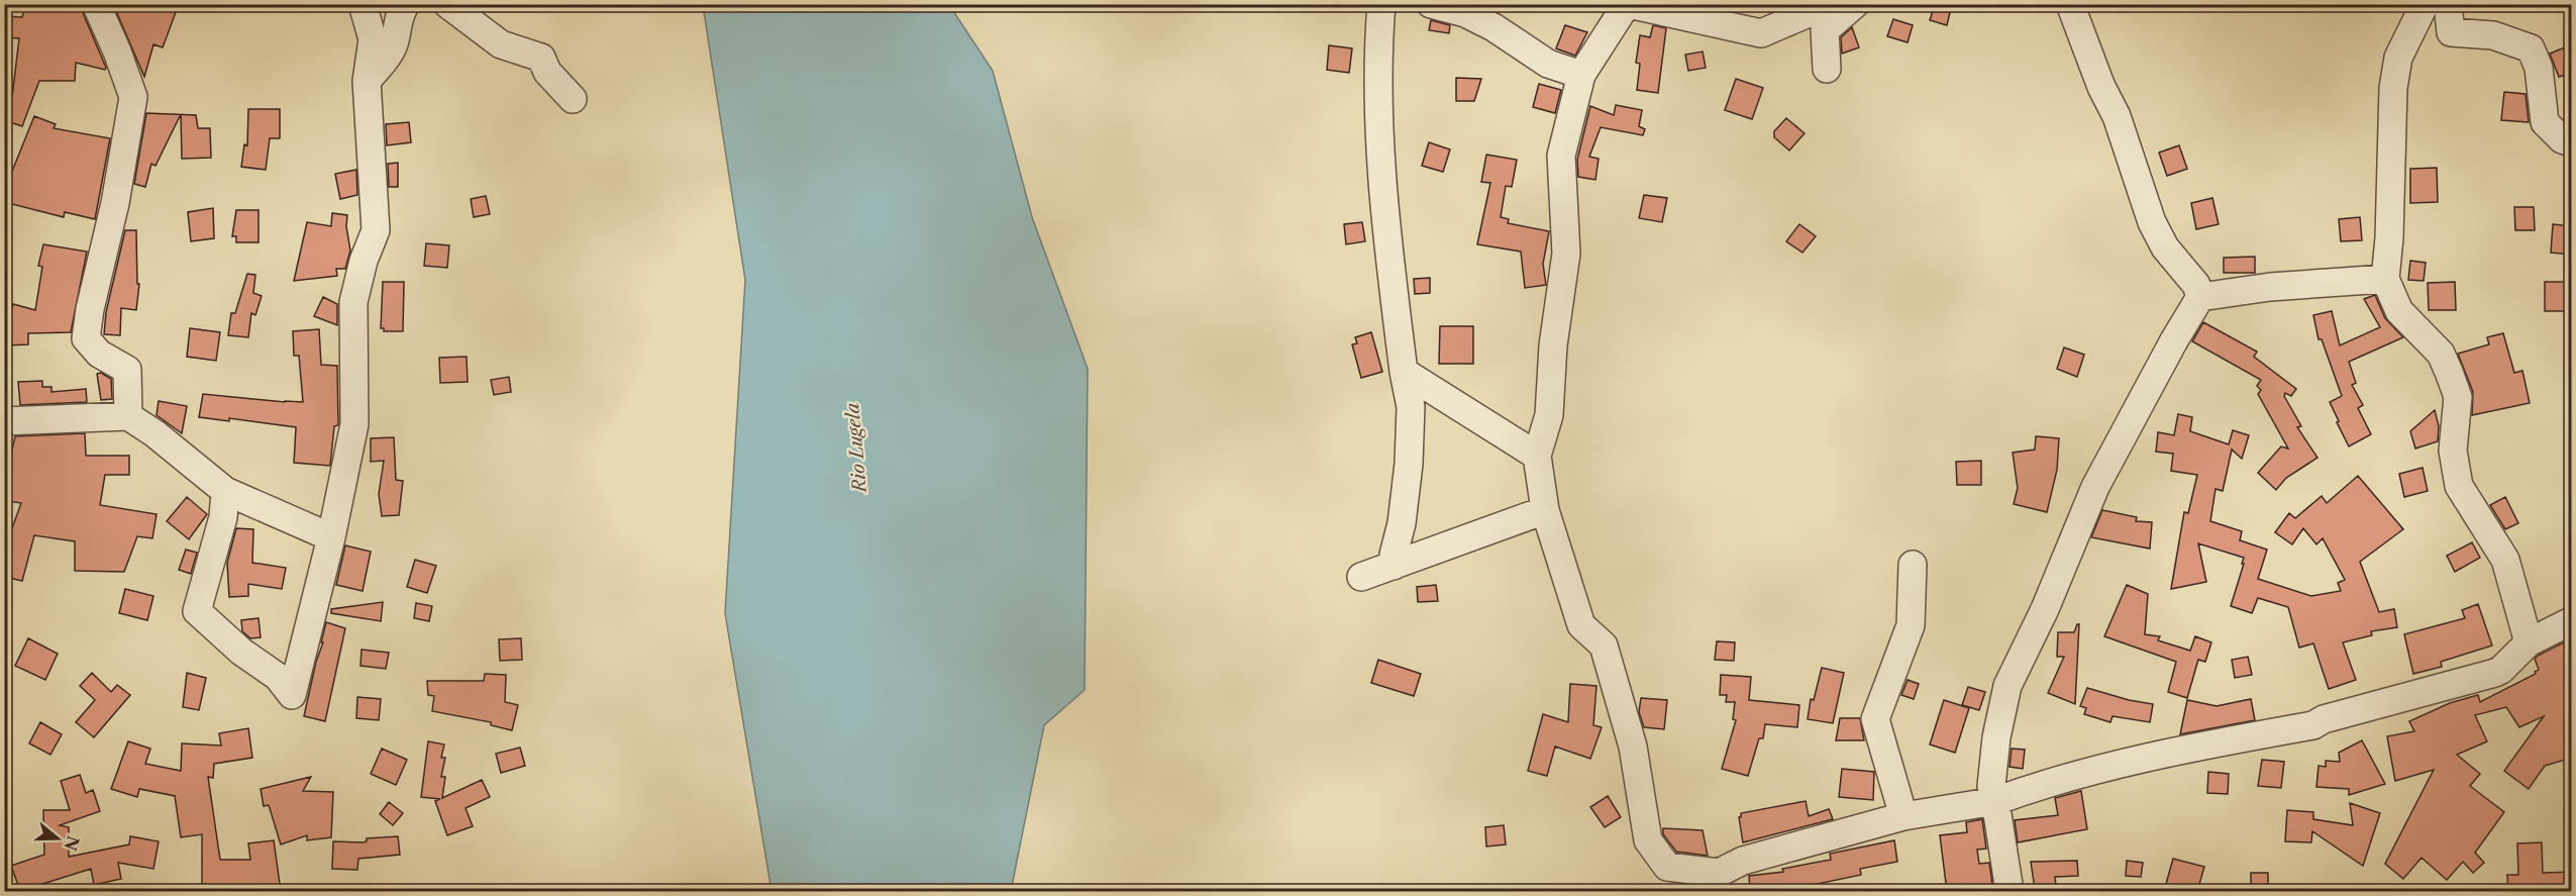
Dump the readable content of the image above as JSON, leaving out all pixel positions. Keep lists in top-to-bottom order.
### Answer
{
  "water": ["Rio Lugela"],
  "north": "right"
}
